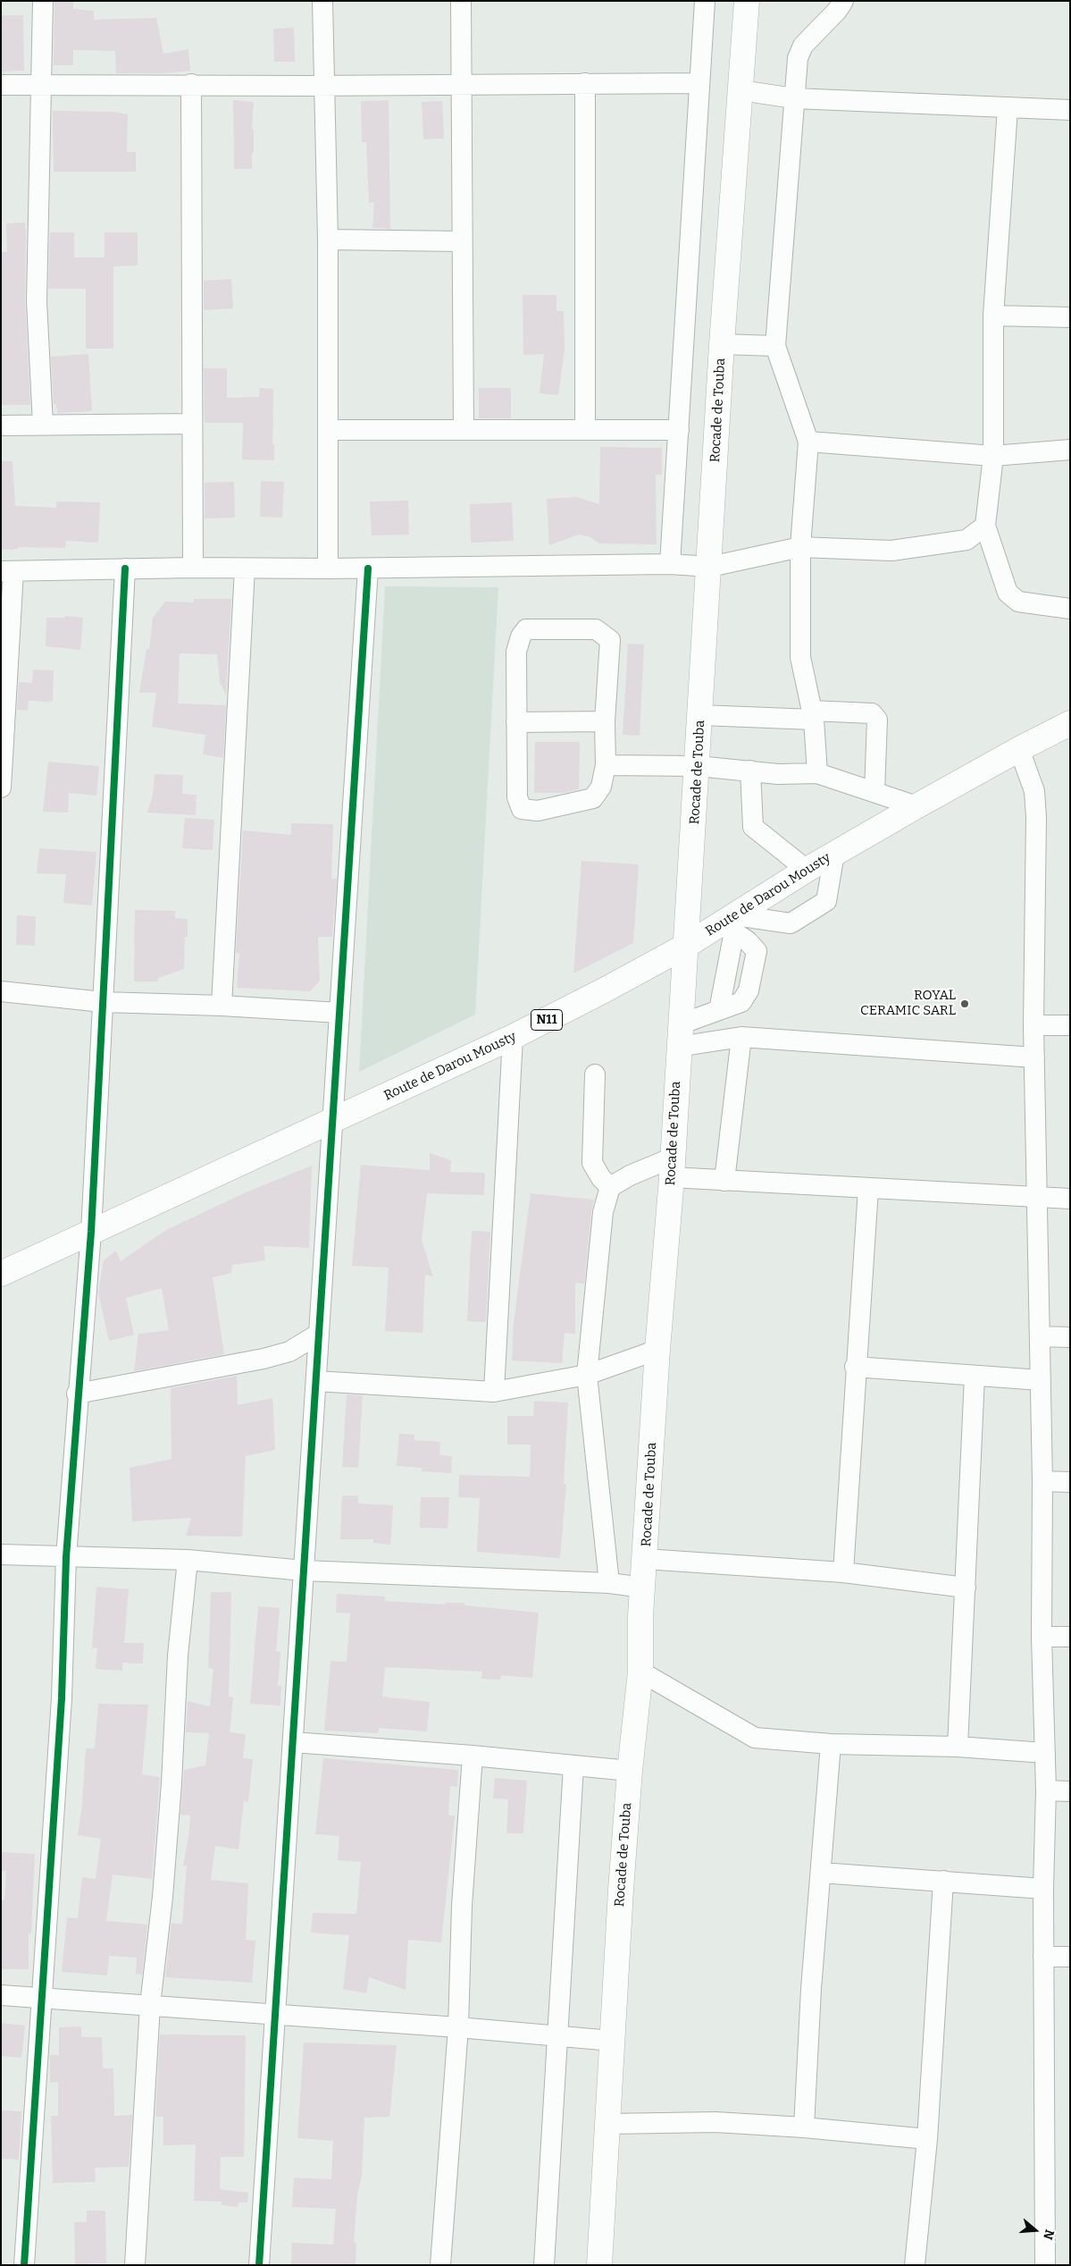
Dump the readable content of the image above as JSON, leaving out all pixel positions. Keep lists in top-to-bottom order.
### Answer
{
  "streets": {
    "main road": ["Rocade de Touba", "Route de Darou Mousty", "N11"]
  },
  "crossings": [
    ["Rocade de Touba", "Route de Darou Mousty"]
  ],
  "places": ["ROYAL CERAMIC SARL"],
  "north": "right"
}
